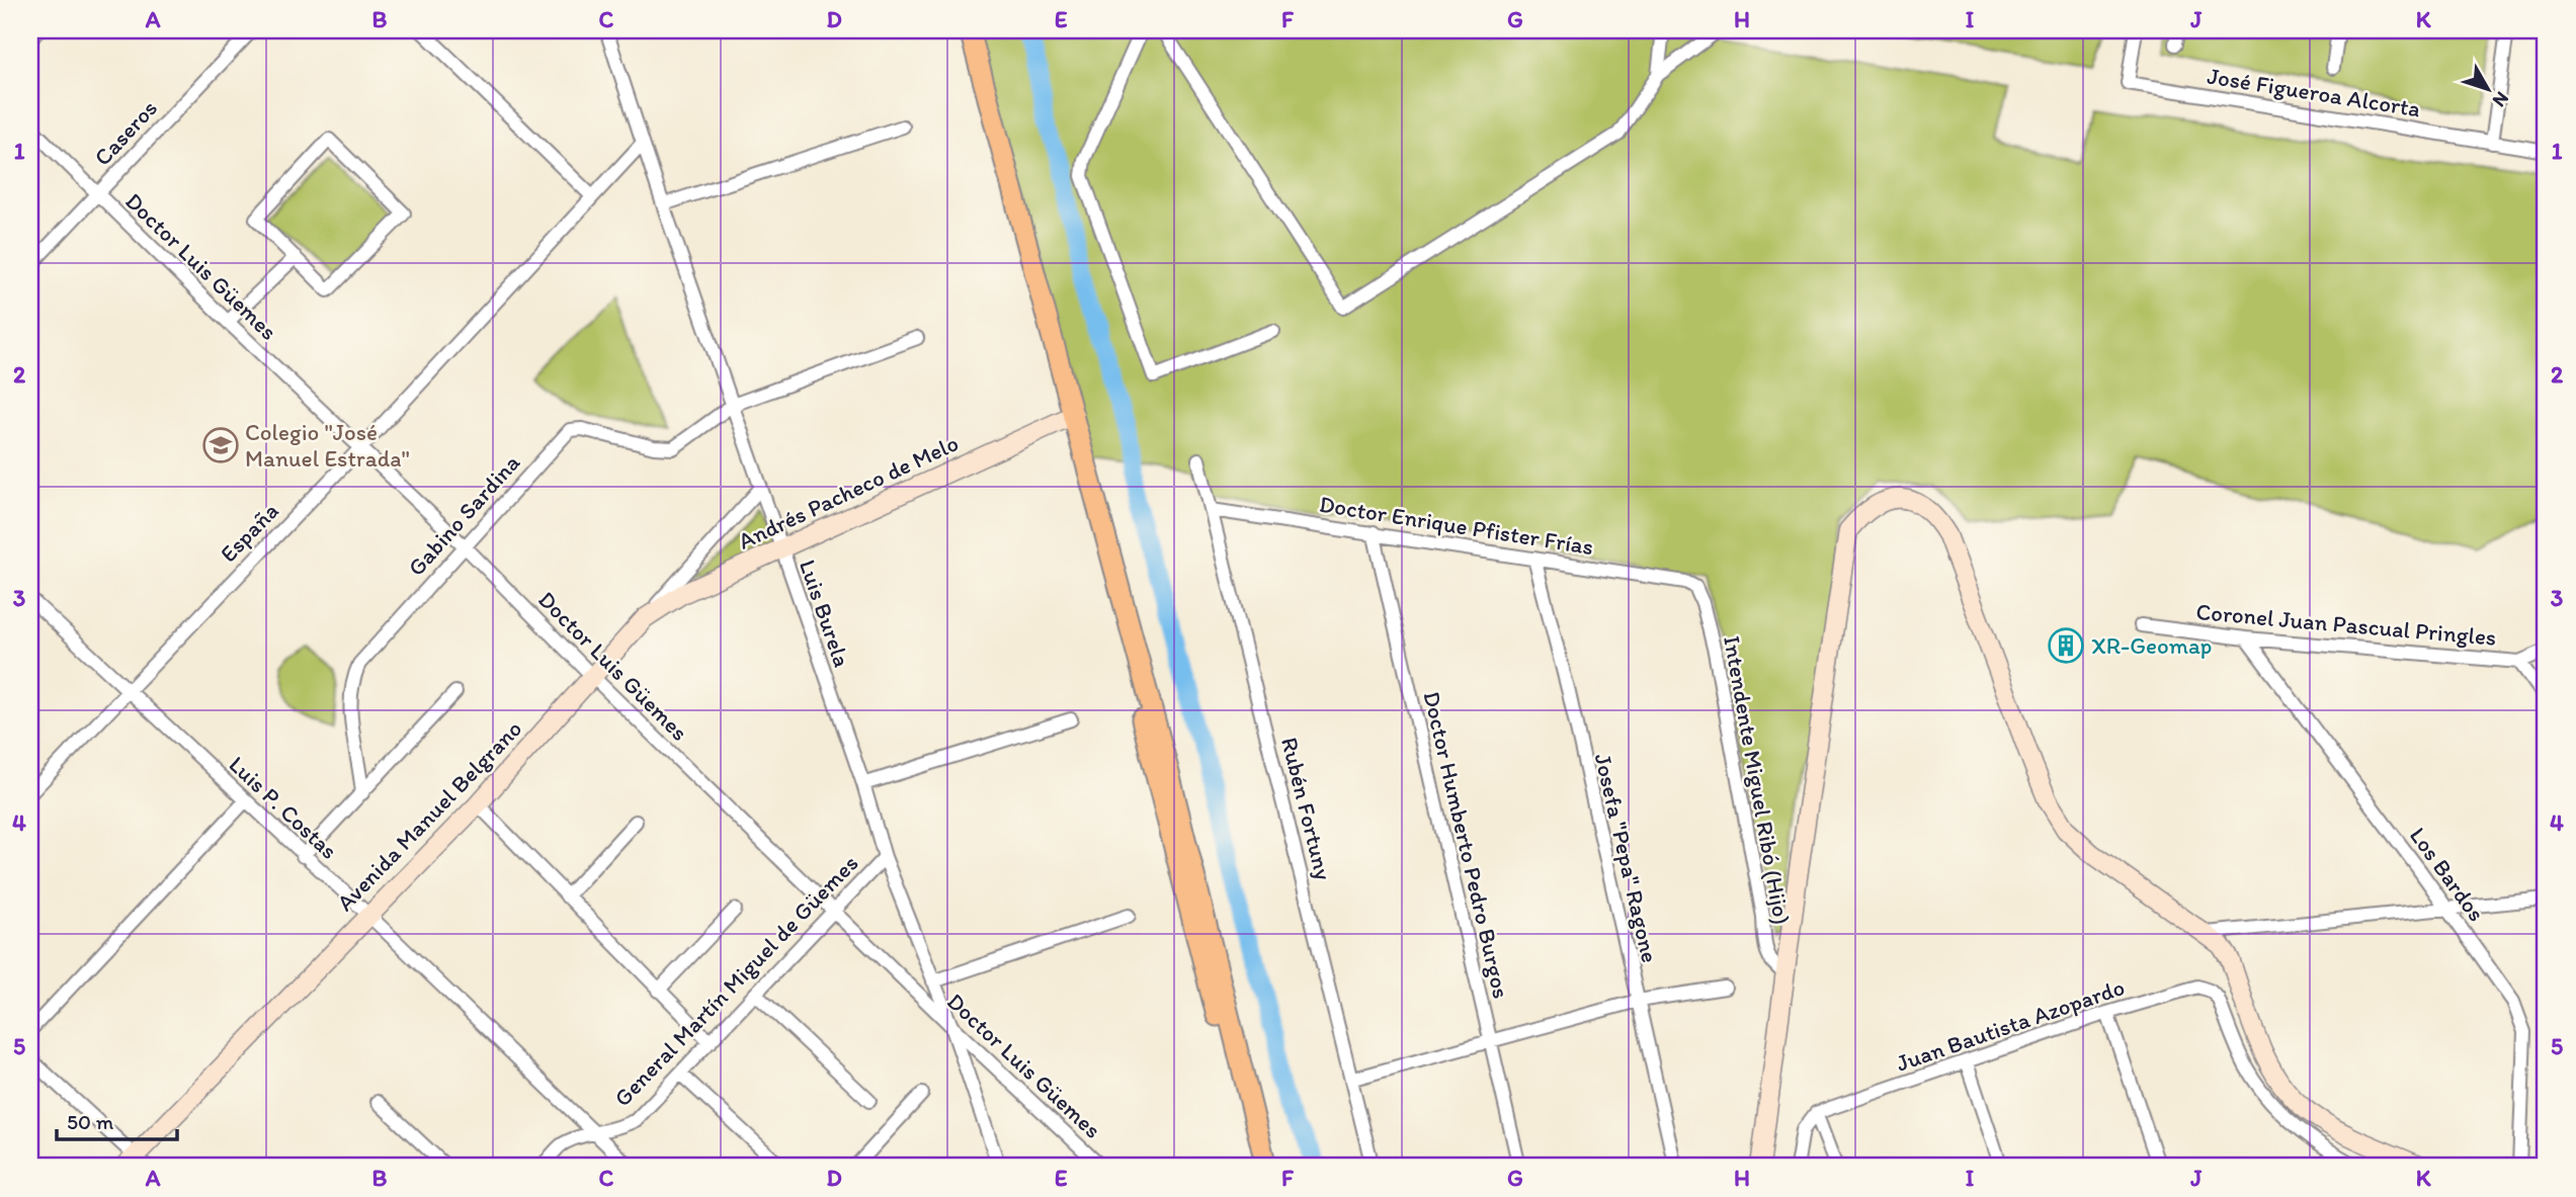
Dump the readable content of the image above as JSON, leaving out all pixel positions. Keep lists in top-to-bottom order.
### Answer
{
  "streets": {
    "main road": ["Andrés Pacheco de Melo", "Avenida Manuel Belgrano"],
    "street": [
      "José Figueroa Alcorta",
      "Caseros",
      "Doctor Luis Güemes",
      "Gabino Sardina",
      "Doctor Enrique Pfister Frías",
      "España",
      "Luis Burela",
      "Coronel Juan Pascual Pringles",
      "Intendente Miguel Ribó (Hijo)",
      "Luis P. Costas",
      "Rubén Fortuny",
      "Doctor Humberto Pedro Burgos",
      "Josefa \"Pepa\" Ragone",
      "Los Bardos",
      "General Martín Miguel de Güemes",
      "Juan Bautista Azopardo"
    ]
  },
  "crossings": [
    ["Caseros", "Doctor Luis Güemes"],
    ["Doctor Luis Güemes", "Gabino Sardina"],
    ["Doctor Luis Güemes", "España"],
    ["Doctor Luis Güemes", "Luis Burela"],
    ["Doctor Luis Güemes", "Avenida Manuel Belgrano"],
    ["Doctor Luis Güemes", "General Martín Miguel de Güemes"],
    ["Andrés Pacheco de Melo", "Luis Burela"],
    ["Andrés Pacheco de Melo", "Avenida Manuel Belgrano"],
    ["Gabino Sardina", "Luis Burela"],
    ["Doctor Enrique Pfister Frías", "Intendente Miguel Ribó (Hijo)"],
    ["Doctor Enrique Pfister Frías", "Rubén Fortuny"],
    ["Doctor Enrique Pfister Frías", "Doctor Humberto Pedro Burgos"],
    ["Doctor Enrique Pfister Frías", "Josefa \"Pepa\" Ragone"],
    ["España", "Luis Burela"],
    ["España", "Luis P. Costas"],
    ["Luis Burela", "Avenida Manuel Belgrano"],
    ["Luis Burela", "General Martín Miguel de Güemes"],
    ["Coronel Juan Pascual Pringles", "Los Bardos"],
    ["Luis P. Costas", "Avenida Manuel Belgrano"],
    ["Luis P. Costas", "General Martín Miguel de Güemes"]
  ],
  "places": {
    "school or university": ["Colegio \"José Manuel Estrada\""],
    "building": ["XR-Geomap"]
  },
  "scale_bar": "50 m",
  "north": "bottom right",
  "grid": {
    "columns": [
      "A",
      "B",
      "C",
      "D",
      "E",
      "F",
      "G",
      "H",
      "I",
      "J",
      "K"
    ],
    "rows": [
      "1",
      "2",
      "3",
      "4",
      "5"
    ]
  }
}
